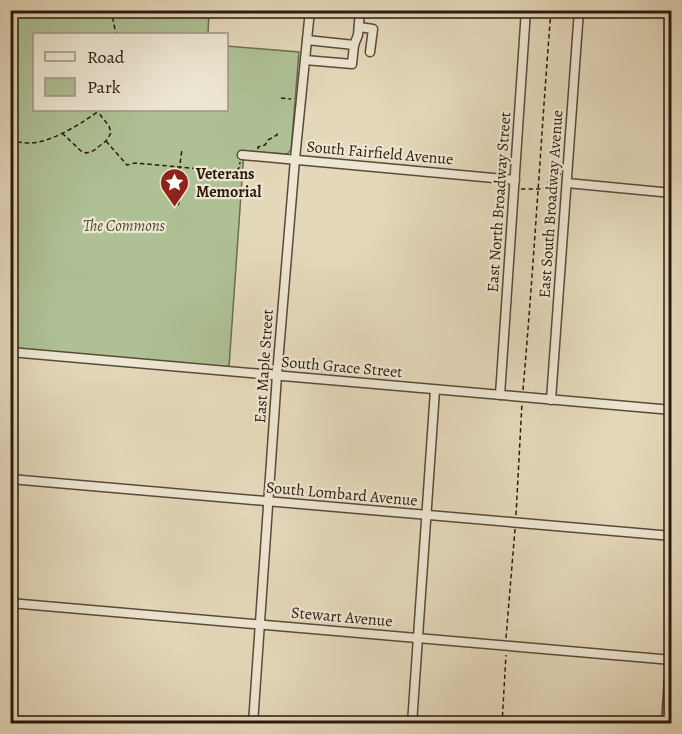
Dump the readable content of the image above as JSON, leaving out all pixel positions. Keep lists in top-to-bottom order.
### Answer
{
  "streets": {
    "street": [
      "South Fairfield Avenue",
      "East North Broadway Street",
      "East South Broadway Avenue",
      "East Maple Street",
      "South Grace Street",
      "South Lombard Avenue",
      "Stewart Avenue"
    ]
  },
  "crossings": [
    ["South Fairfield Avenue", "East North Broadway Street"],
    ["South Fairfield Avenue", "East Maple Street"],
    ["East North Broadway Street", "South Grace Street"],
    ["East South Broadway Avenue", "South Grace Street"],
    ["East Maple Street", "South Grace Street"],
    ["East Maple Street", "South Lombard Avenue"],
    ["East Maple Street", "Stewart Avenue"]
  ],
  "parks": ["The Commons"],
  "places": {
    "place": ["Veterans Memorial"]
  },
  "legend": ["Road", "Park"]
}
